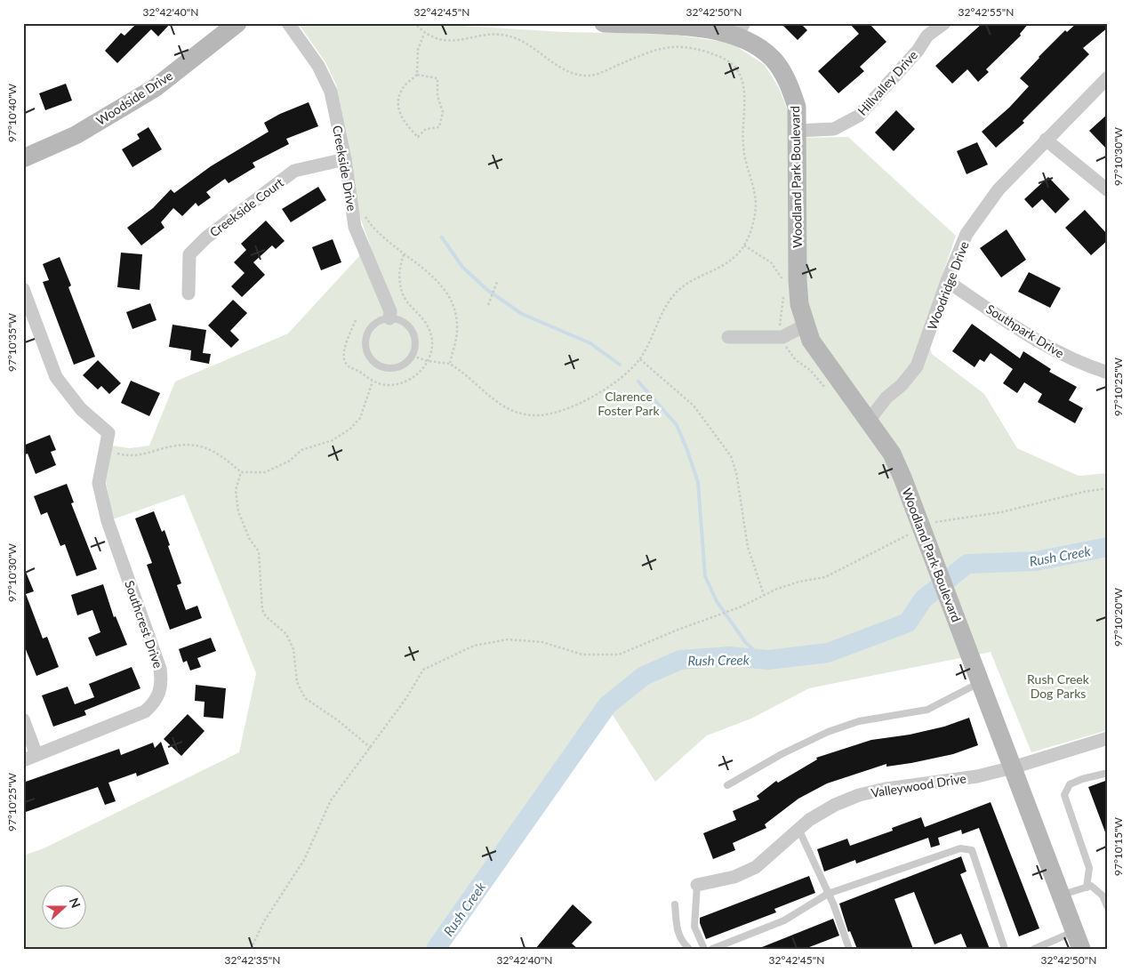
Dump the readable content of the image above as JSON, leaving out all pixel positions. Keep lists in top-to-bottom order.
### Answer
{
  "streets": {
    "street": [
      "Hillvalley Drive",
      "Woodside Drive",
      "Creekside Drive",
      "Woodland Park Boulevard",
      "Creekside Court",
      "Woodridge Drive",
      "Southpark Drive",
      "Southcrest Drive",
      "Valleywood Drive"
    ]
  },
  "crossings": [
    ["Hillvalley Drive", "Woodland Park Boulevard"],
    ["Creekside Drive", "Creekside Court"],
    ["Woodland Park Boulevard", "Woodridge Drive"],
    ["Woodland Park Boulevard", "Valleywood Drive"],
    ["Woodridge Drive", "Southpark Drive"]
  ],
  "water": ["Rush Creek"],
  "parks": ["Clarence Foster Park", "Rush Creek Dog Parks"],
  "north": "right",
  "coordinates": [
    "32°42'40\"N",
    "32°42'45\"N",
    "32°42'50\"N",
    "32°42'55\"N",
    "97°10'40\"W",
    "97°10'30\"W",
    "97°10'35\"W",
    "97°10'25\"W",
    "97°10'20\"W",
    "97°10'15\"W",
    "32°42'35\"N"
  ]
}
